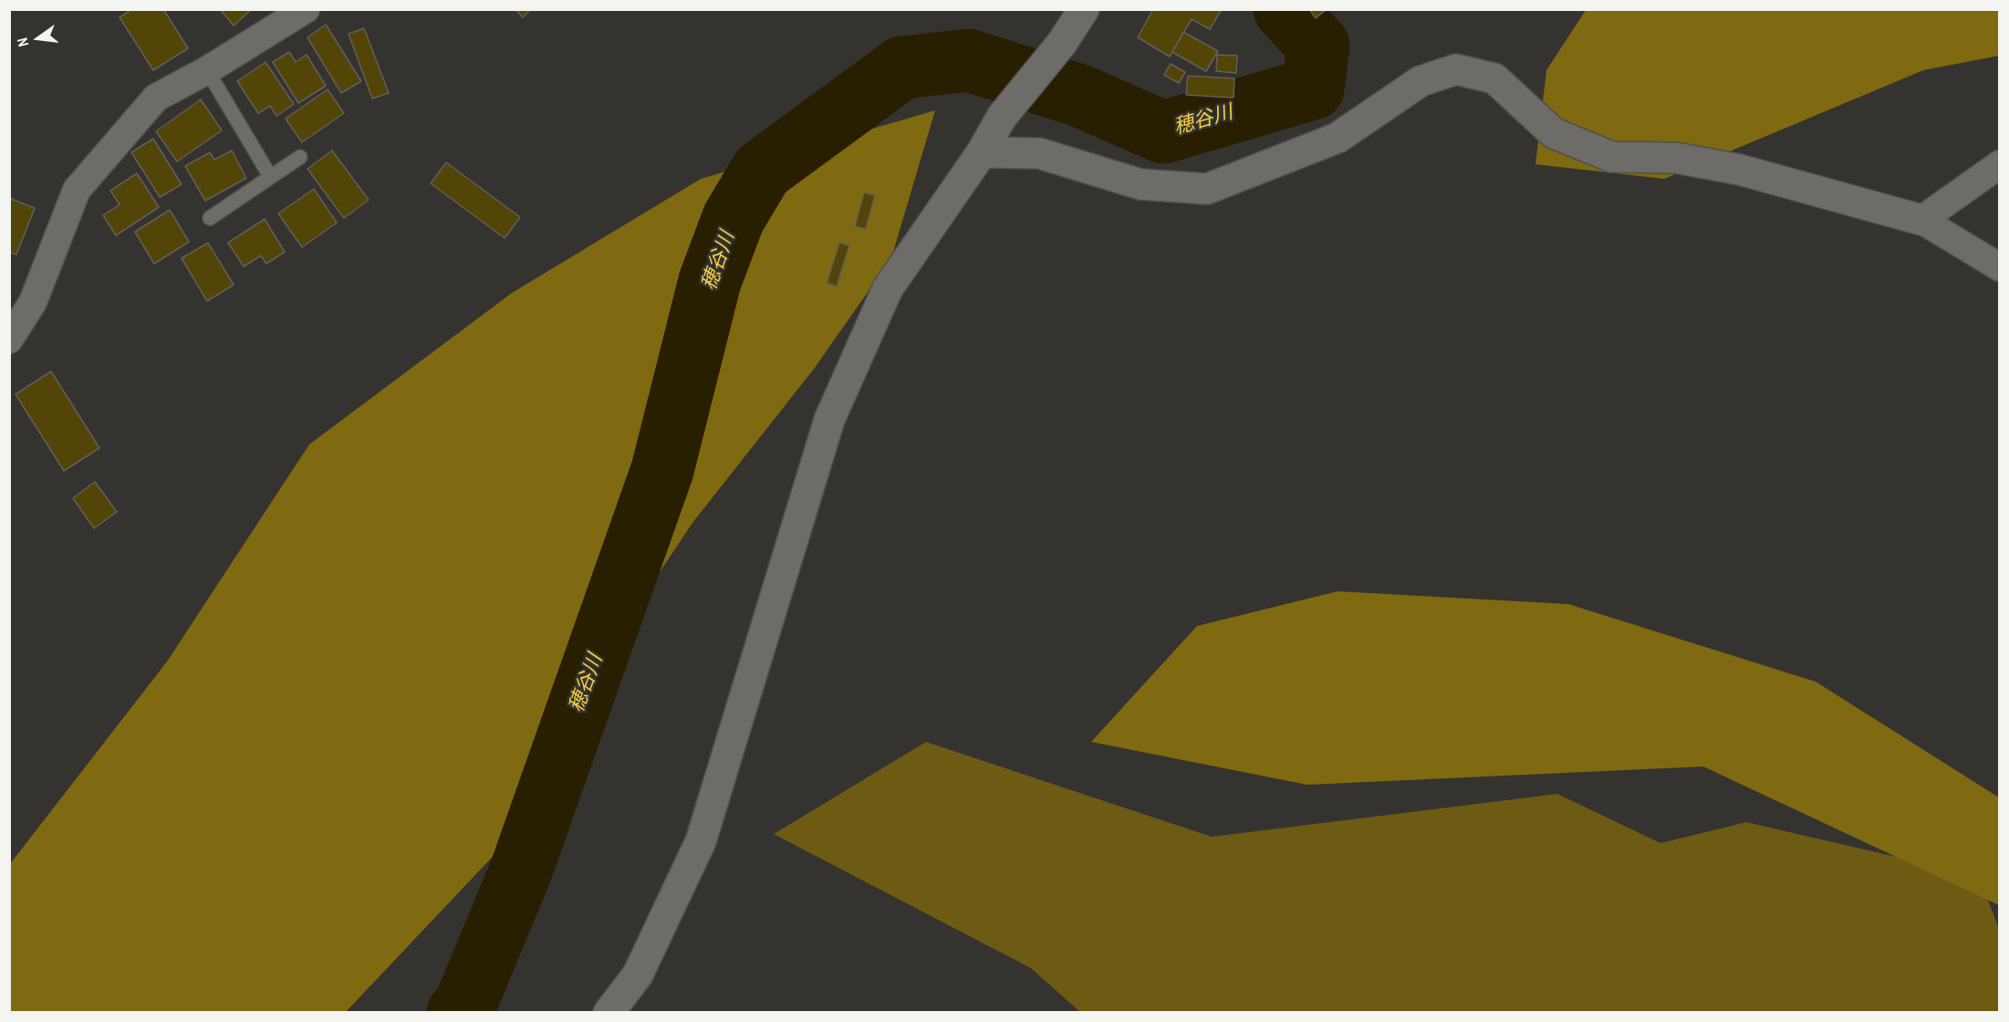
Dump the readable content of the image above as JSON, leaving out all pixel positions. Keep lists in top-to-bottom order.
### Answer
{
  "water": ["穂谷川"],
  "north": "left"
}
